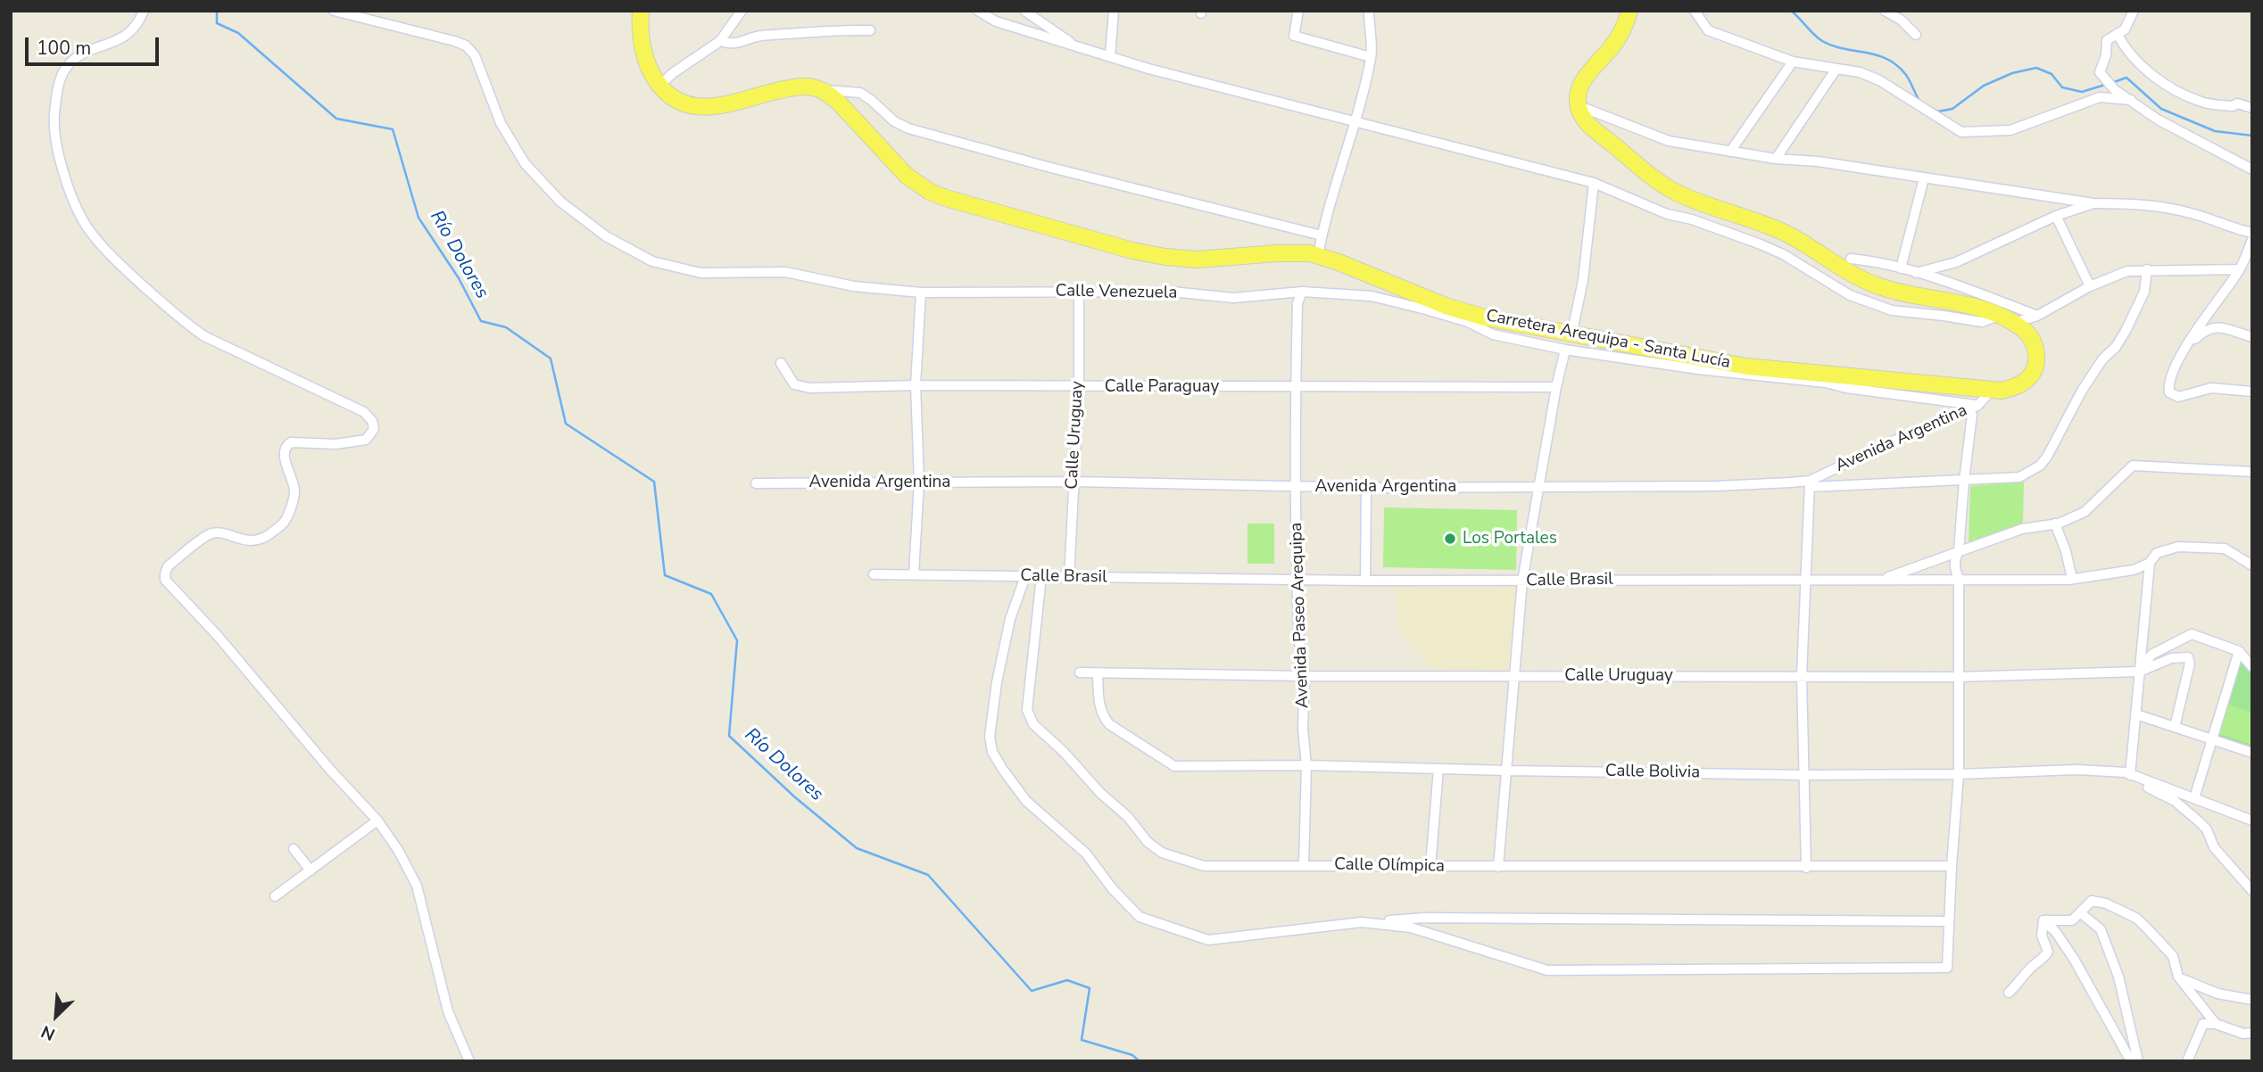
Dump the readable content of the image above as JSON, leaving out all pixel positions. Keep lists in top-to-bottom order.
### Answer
{
  "streets": {
    "main road": ["Carretera Arequipa - Santa Lucía"],
    "street": [
      "Calle Venezuela",
      "Calle Paraguay",
      "Calle Uruguay",
      "Avenida Argentina",
      "Calle Brasil",
      "Avenida Paseo Arequipa",
      "Calle Bolivia",
      "Calle Olímpica"
    ]
  },
  "crossings": [
    ["Calle Venezuela", "Carretera Arequipa - Santa Lucía"],
    ["Calle Venezuela", "Calle Uruguay"],
    ["Calle Venezuela", "Avenida Paseo Arequipa"],
    ["Carretera Arequipa - Santa Lucía", "Avenida Argentina"],
    ["Calle Paraguay", "Calle Uruguay"],
    ["Calle Paraguay", "Avenida Paseo Arequipa"],
    ["Calle Uruguay", "Avenida Argentina"],
    ["Calle Uruguay", "Calle Brasil"],
    ["Calle Uruguay", "Avenida Paseo Arequipa"],
    ["Calle Uruguay", "Calle Bolivia"],
    ["Avenida Argentina", "Avenida Paseo Arequipa"],
    ["Calle Brasil", "Avenida Paseo Arequipa"],
    ["Calle Brasil", "Calle Olímpica"],
    ["Avenida Paseo Arequipa", "Calle Bolivia"],
    ["Avenida Paseo Arequipa", "Calle Olímpica"]
  ],
  "water": ["Río Dolores"],
  "places": ["Los Portales"],
  "scale_bar": "100 m",
  "north": "bottom left"
}
